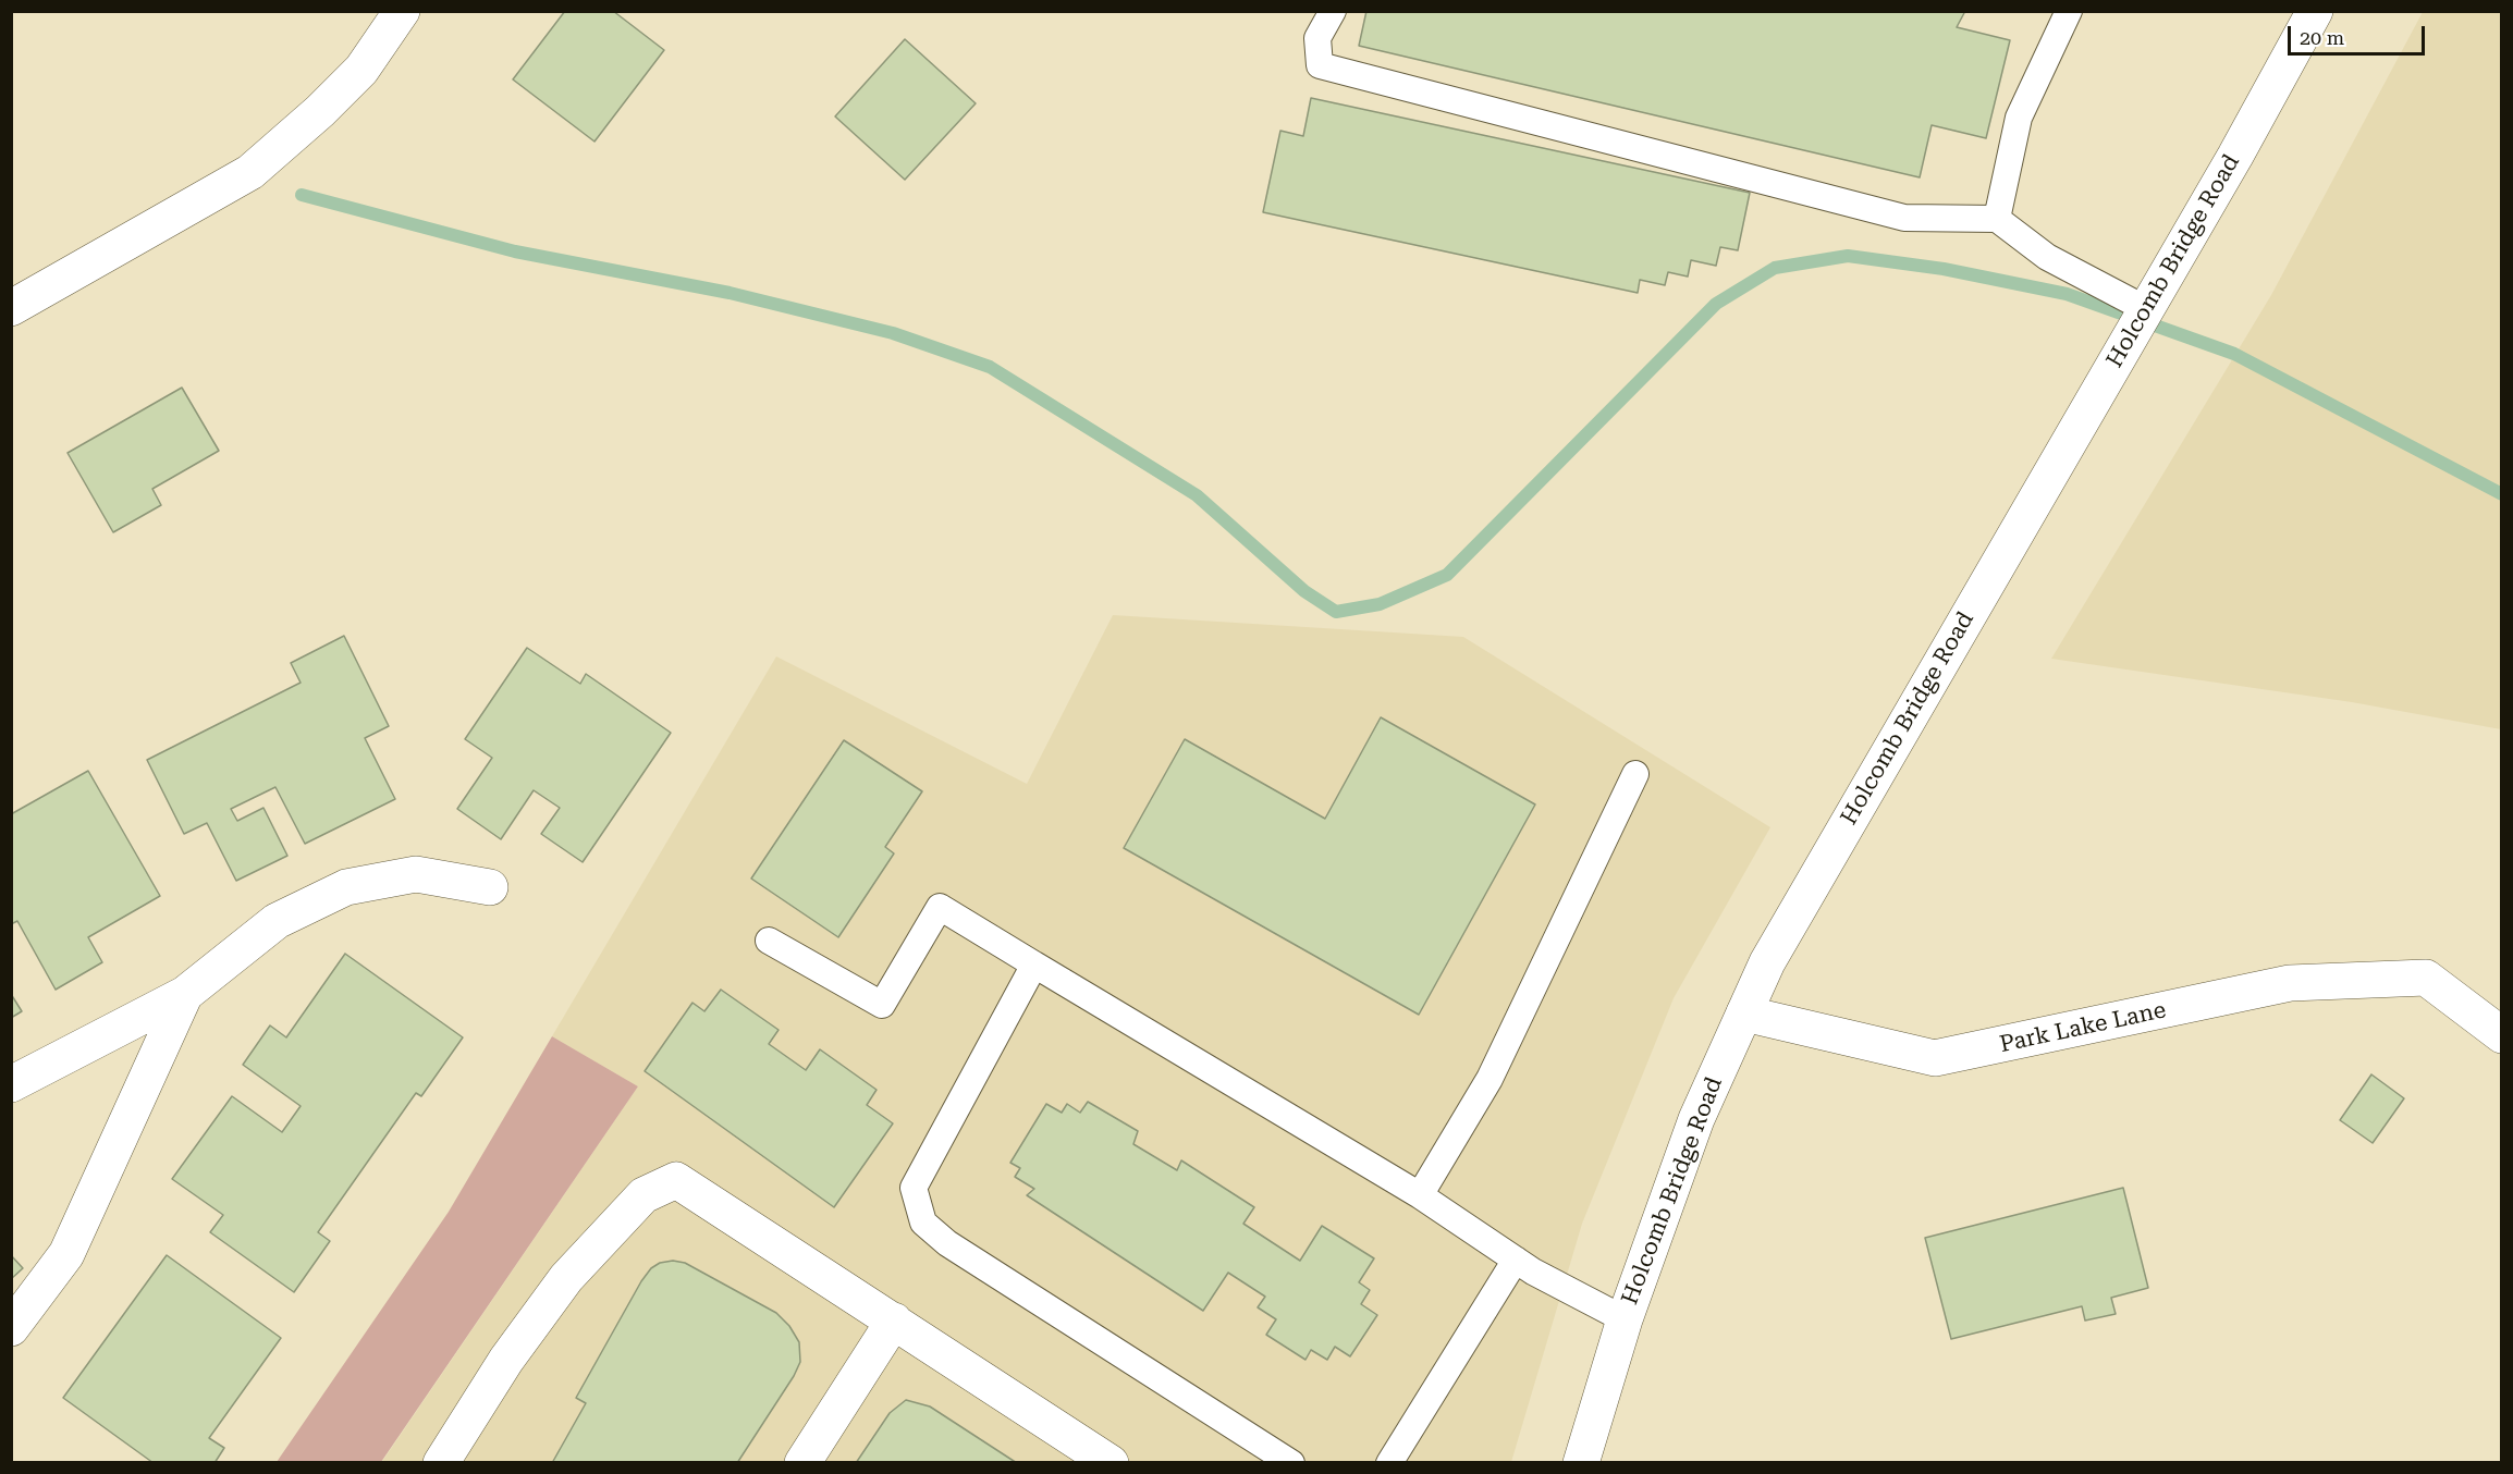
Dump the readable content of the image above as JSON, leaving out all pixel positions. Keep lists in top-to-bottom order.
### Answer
{
  "streets": {
    "street": ["Holcomb Bridge Road", "Park Lake Lane"]
  },
  "crossings": [
    ["Holcomb Bridge Road", "Park Lake Lane"]
  ],
  "scale_bar": "20 m"
}
